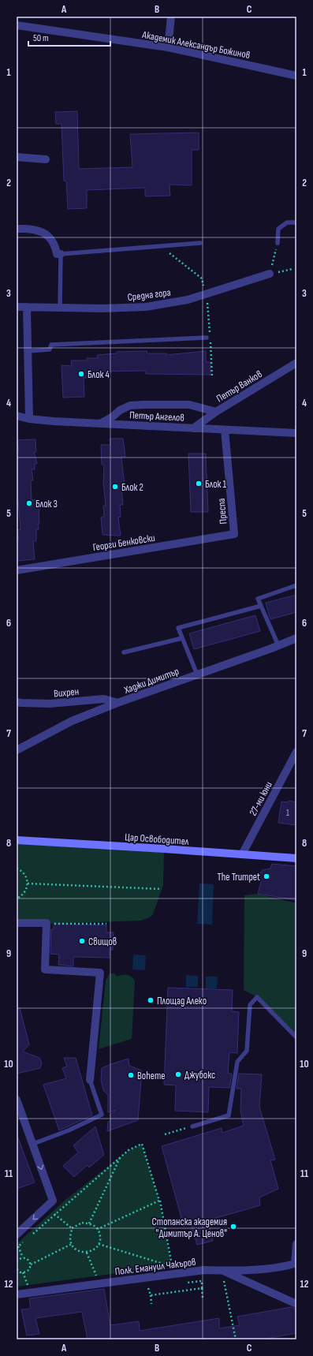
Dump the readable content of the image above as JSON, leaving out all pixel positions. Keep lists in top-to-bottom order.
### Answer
{
  "streets": {
    "street": [
      "Академик Александър Божинов",
      "Средна гора",
      "Петър Ванков",
      "Петър Ангелов",
      "Преспа",
      "Георги Бенковски",
      "Хаджи Димитър",
      "Вихрен",
      "27-ми юни",
      "Цар Освободител",
      "Полк. Емануил Чакъров"
    ]
  },
  "crossings": [
    ["Петър Ванков", "Петър Ангелов"],
    ["Петър Ангелов", "Преспа"],
    ["Преспа", "Георги Бенковски"],
    ["Хаджи Димитър", "Вихрен"],
    ["27-ми юни", "Цар Освободител"]
  ],
  "places": [
    "Блок 4",
    "Блок 1",
    "Блок 2",
    "Блок 3",
    "The Trumpet",
    "Свищов",
    "Площад Алеко",
    "Джубокс",
    "Boheme",
    "Стопанска академия \"Димитър А. Ценов\""
  ],
  "house_numbers": ["1"],
  "scale_bar": "50 m",
  "grid": {
    "columns": ["A", "B", "C"],
    "rows": [
      "1",
      "2",
      "3",
      "4",
      "5",
      "6",
      "7",
      "8",
      "9",
      "10",
      "11",
      "12"
    ]
  }
}
